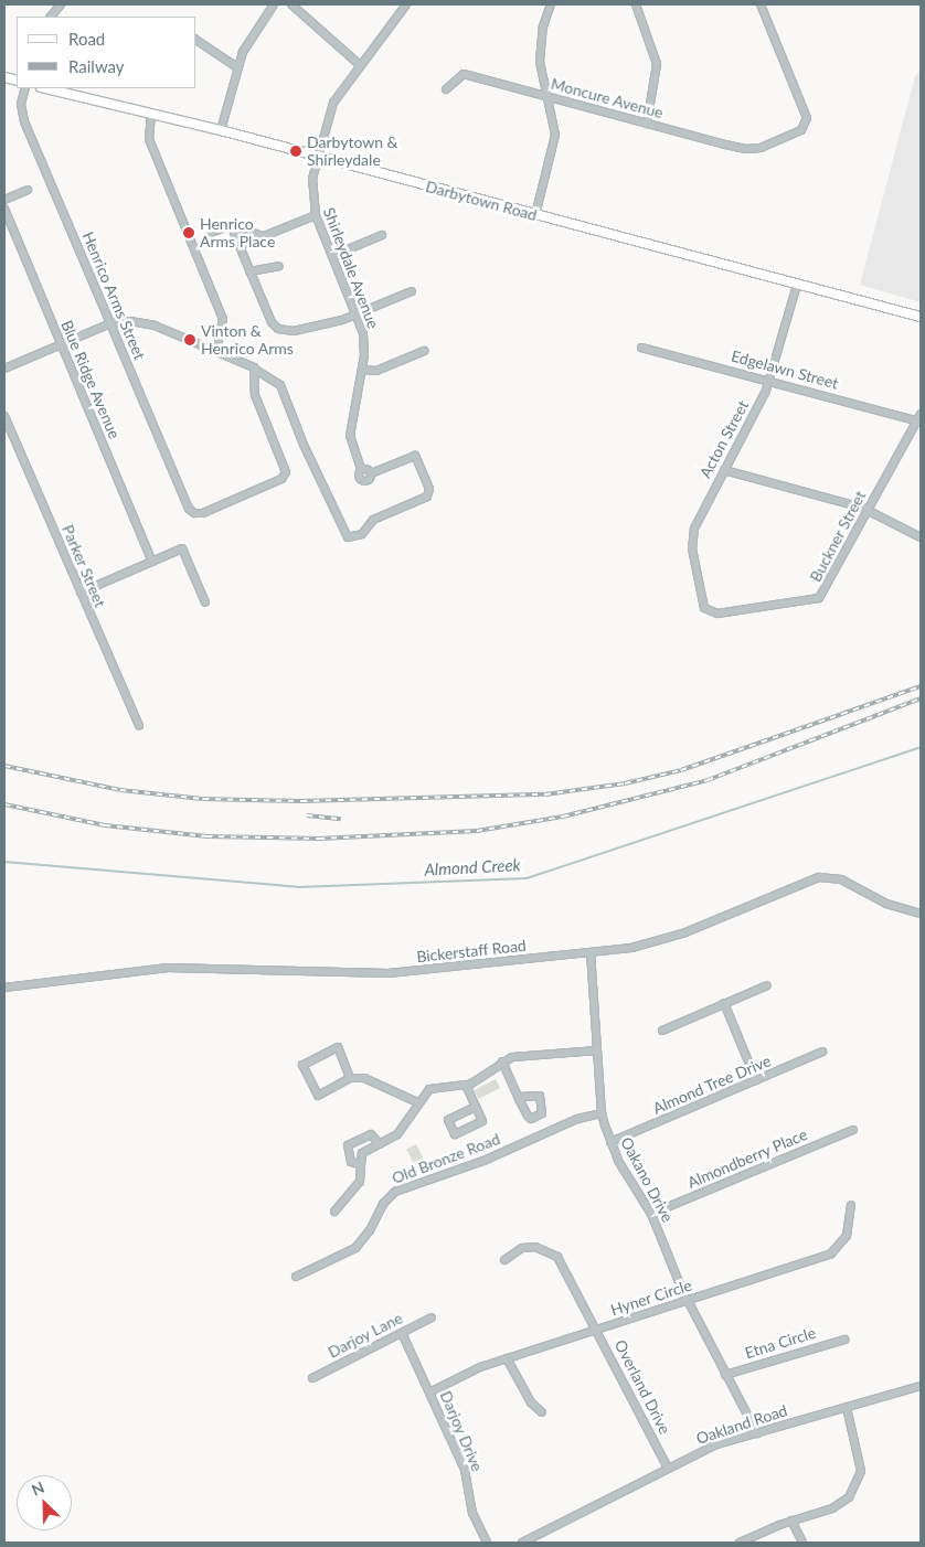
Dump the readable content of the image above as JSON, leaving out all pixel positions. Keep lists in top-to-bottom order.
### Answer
{
  "streets": {
    "main road": ["Darbytown Road"],
    "street": [
      "Moncure Avenue",
      "Shirleydale Avenue",
      "Henrico Arms Street",
      "Edgelawn Street",
      "Blue Ridge Avenue",
      "Acton Street",
      "Buckner Street",
      "Parker Street",
      "Bickerstaff Road",
      "Almond Tree Drive",
      "Old Bronze Road",
      "Almondberry Place",
      "Oakano Drive",
      "Hyner Circle",
      "Darjoy Lane",
      "Etna Circle",
      "Overland Drive",
      "Oakland Road",
      "Darjoy Drive"
    ]
  },
  "crossings": [
    ["Darbytown Road", "Shirleydale Avenue"],
    ["Darbytown Road", "Acton Street"],
    ["Edgelawn Street", "Acton Street"],
    ["Edgelawn Street", "Buckner Street"],
    ["Acton Street", "Buckner Street"],
    ["Bickerstaff Road", "Oakano Drive"],
    ["Almond Tree Drive", "Oakano Drive"],
    ["Old Bronze Road", "Oakano Drive"],
    ["Almondberry Place", "Oakano Drive"],
    ["Oakano Drive", "Hyner Circle"],
    ["Oakano Drive", "Etna Circle"],
    ["Oakano Drive", "Oakland Road"],
    ["Hyner Circle", "Overland Drive"],
    ["Hyner Circle", "Darjoy Drive"],
    ["Darjoy Lane", "Darjoy Drive"],
    ["Overland Drive", "Oakland Road"]
  ],
  "water": ["Almond Creek"],
  "places": ["Darbytown & Shirleydale", "Henrico Arms Place", "Vinton & Henrico Arms"],
  "legend": ["Road", "Railway"],
  "north": "top left"
}
